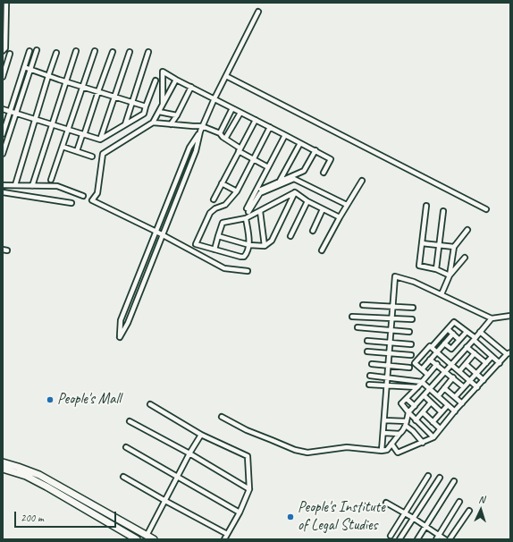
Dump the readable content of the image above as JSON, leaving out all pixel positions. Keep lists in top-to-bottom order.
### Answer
{
  "places": ["People's Mall", "People's Institute of Legal Studies"],
  "scale_bar": "200 m",
  "north": "top"
}
